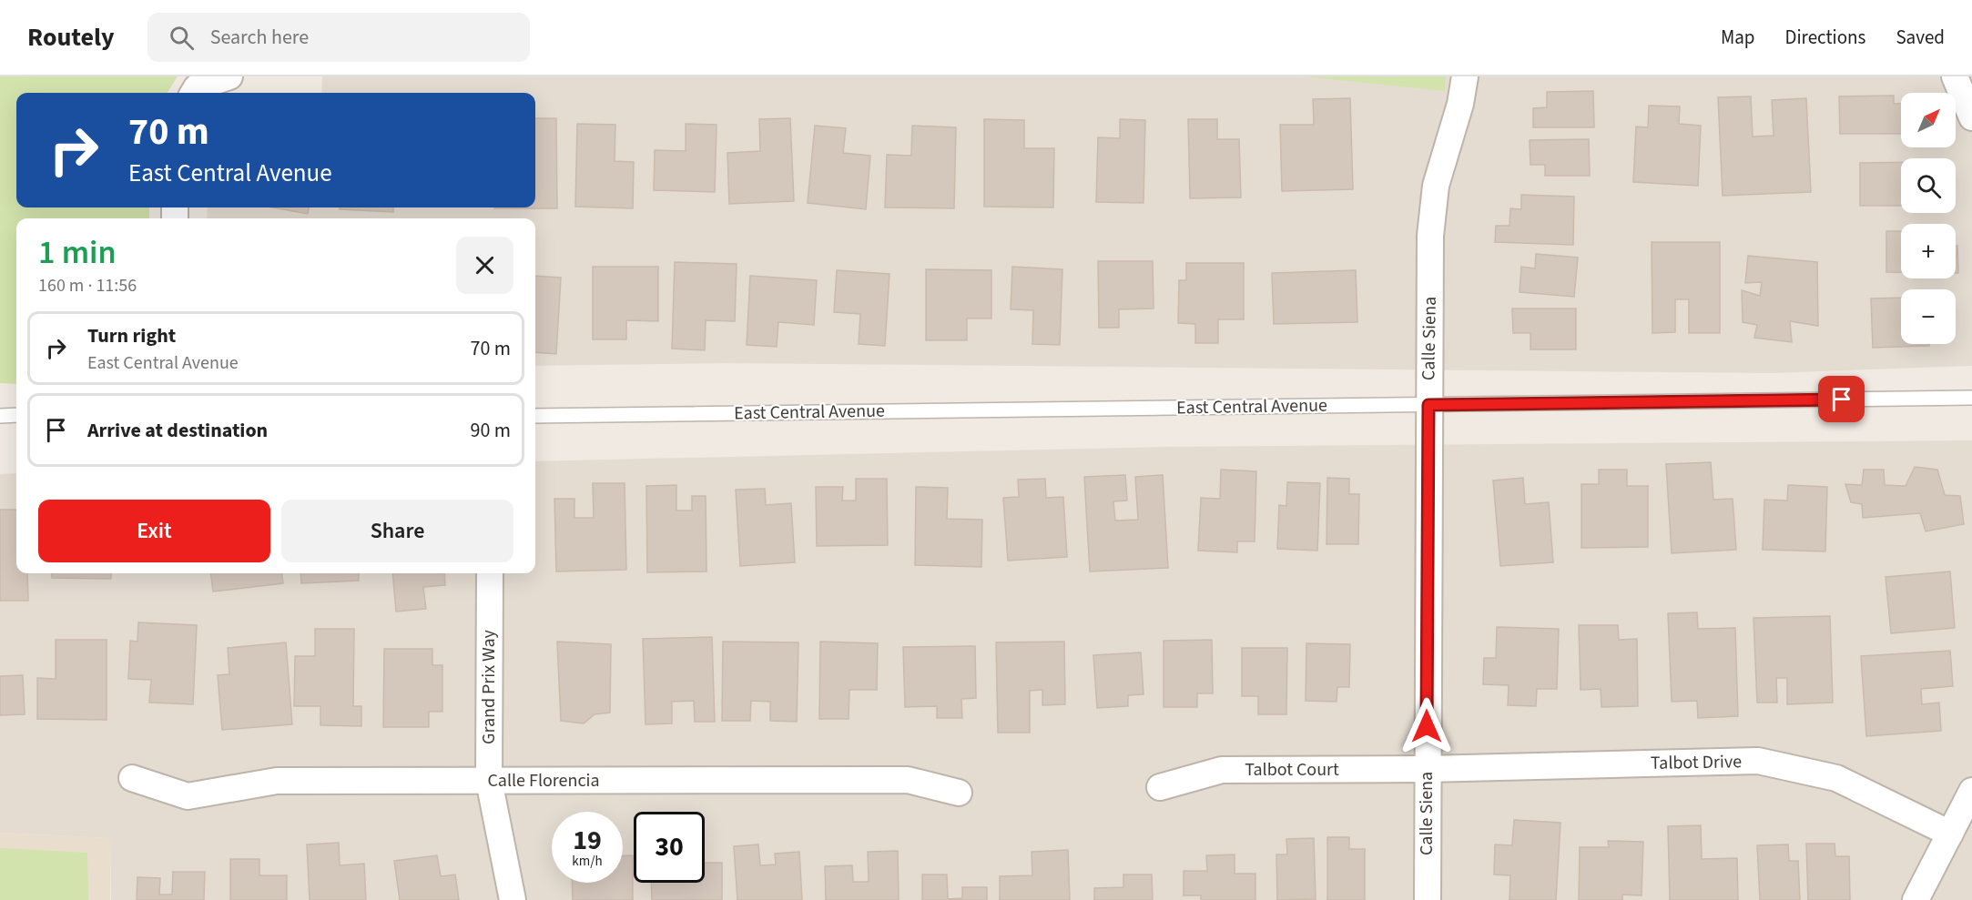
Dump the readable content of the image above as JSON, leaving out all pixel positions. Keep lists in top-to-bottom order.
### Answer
{
  "streets": {
    "street": [
      "Calle Siena",
      "Grand Prix Way",
      "Talbot Drive",
      "Talbot Court",
      "Calle Florencia"
    ],
    "lane": ["East Central Avenue"]
  },
  "crossings": [
    ["Calle Siena", "East Central Avenue"],
    ["Calle Siena", "Talbot Drive"],
    ["Calle Siena", "Talbot Court"],
    ["Grand Prix Way", "Calle Florencia"],
    ["Talbot Drive", "Talbot Court"]
  ],
  "north": "top right",
  "page": {
    "header": "Routely",
    "search": "Search here",
    "nav": ["Map", "Directions", "Saved"],
    "map_buttons": ["+", "−"],
    "turn": ["70 m", "East Central Avenue"],
    "heading": ["1 min", "160 m · 11:56"],
    "list": [
      {
        "name": "Turn right",
        "note": "East Central Avenue",
        "value": "70 m"
      },
      {
        "name": "Arrive at destination",
        "value": "90 m"
      }
    ],
    "buttons": ["Exit", "Share"],
    "speed": "19 km/h",
    "limit": "30"
  }
}
